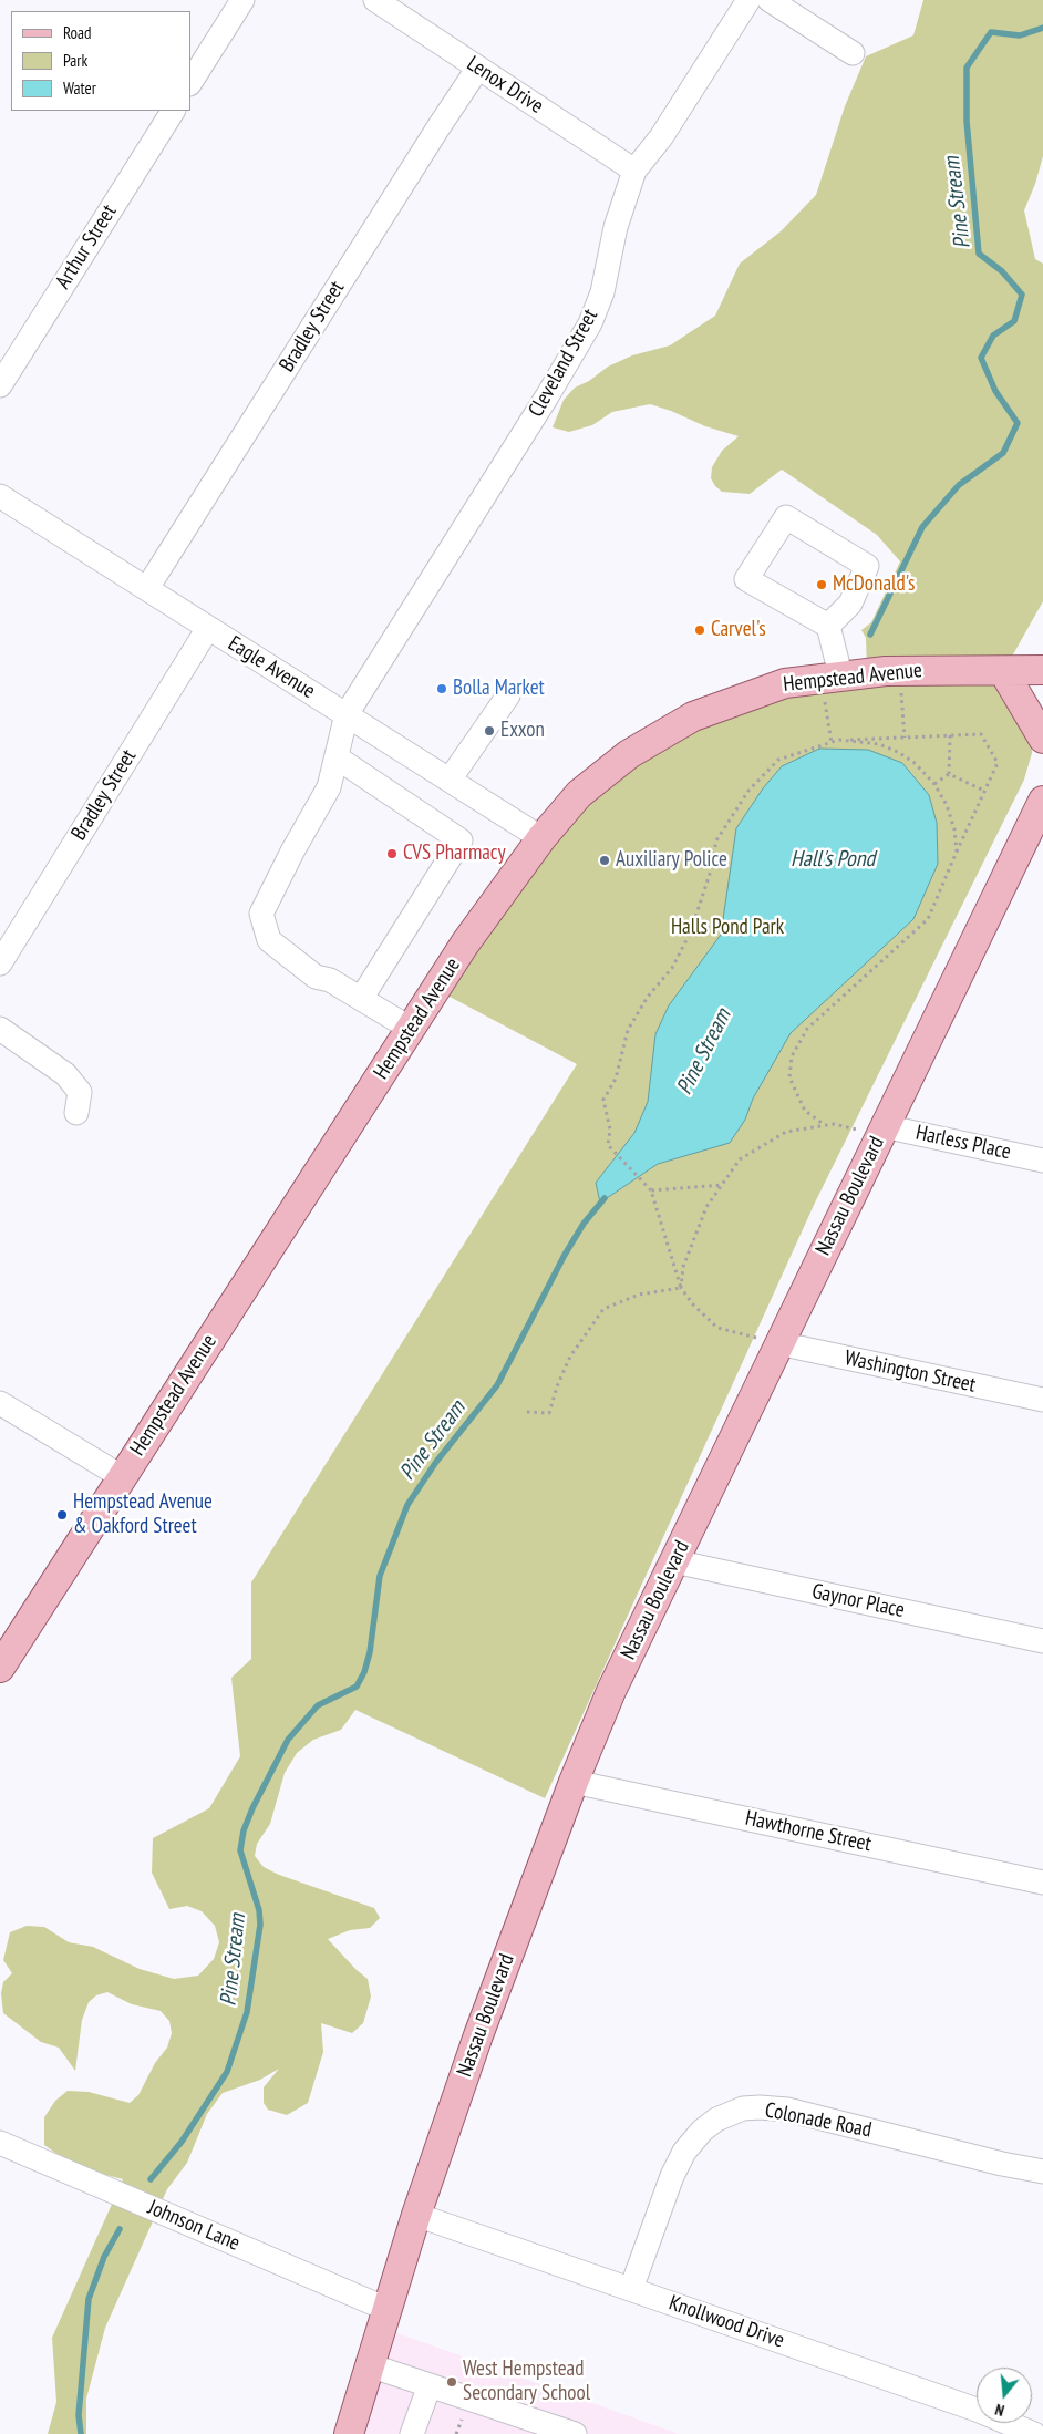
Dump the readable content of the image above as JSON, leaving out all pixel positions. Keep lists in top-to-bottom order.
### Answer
{
  "streets": {
    "main road": ["Hempstead Avenue", "Nassau Boulevard"],
    "street": [
      "Lenox Drive",
      "Arthur Street",
      "Bradley Street",
      "Cleveland Street",
      "Eagle Avenue",
      "Harless Place",
      "Washington Street",
      "Gaynor Place",
      "Hawthorne Street",
      "Colonade Road",
      "Johnson Lane",
      "Knollwood Drive"
    ]
  },
  "crossings": [
    ["Lenox Drive", "Bradley Street"],
    ["Lenox Drive", "Cleveland Street"],
    ["Bradley Street", "Eagle Avenue"],
    ["Cleveland Street", "Eagle Avenue"],
    ["Eagle Avenue", "Hempstead Avenue"],
    ["Harless Place", "Nassau Boulevard"],
    ["Nassau Boulevard", "Washington Street"],
    ["Nassau Boulevard", "Gaynor Place"],
    ["Nassau Boulevard", "Hawthorne Street"],
    ["Nassau Boulevard", "Johnson Lane"],
    ["Nassau Boulevard", "Knollwood Drive"],
    ["Colonade Road", "Knollwood Drive"]
  ],
  "water": ["Pine Stream", "Hall's Pond"],
  "parks": ["Halls Pond Park"],
  "places": [
    "McDonald's",
    "Carvel's",
    "Bolla Market",
    "Exxon",
    "CVS Pharmacy",
    "Auxiliary Police",
    "Hempstead Avenue & Oakford Street",
    "West Hempstead Secondary School"
  ],
  "legend": ["Road", "Park", "Water"],
  "north": "bottom"
}
